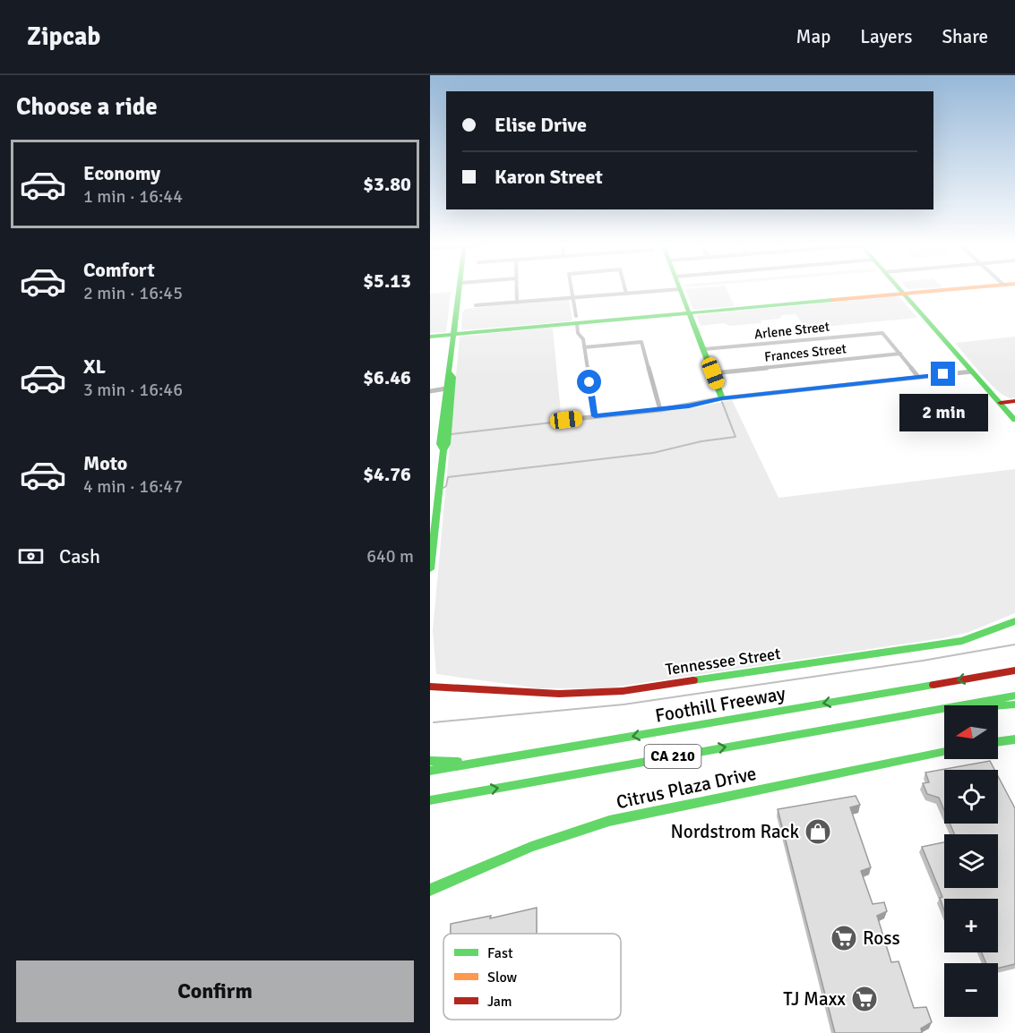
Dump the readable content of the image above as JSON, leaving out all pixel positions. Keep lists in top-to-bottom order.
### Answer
{
  "streets": {
    "main road": [
      "Tennessee Street",
      "Foothill Freeway",
      "CA 210",
      "Citrus Plaza Drive"
    ],
    "street": ["Arlene Street", "Frances Street"]
  },
  "crossings": [
    ["Arlene Street", "Frances Street"]
  ],
  "places": {
    "shop": ["Nordstrom Rack"],
    "supermarket": ["Ross", "TJ Maxx"]
  },
  "legend": ["Fast", "Slow", "Jam"],
  "north": "left",
  "page": {
    "header": "Zipcab",
    "nav": ["Map", "Layers", "Share"],
    "heading": "Choose a ride",
    "banner": ["Elise Drive", "Karon Street"],
    "list": [
      {
        "name": "Economy",
        "note": "1 min · 16:44",
        "value": "$3.80"
      },
      {
        "name": "Comfort",
        "note": "2 min · 16:45",
        "value": "$5.13"
      },
      {
        "name": "XL",
        "note": "3 min · 16:46",
        "value": "$6.46"
      },
      {
        "name": "Moto",
        "note": "4 min · 16:47",
        "value": "$4.76"
      }
    ],
    "bubble": "2 min",
    "pay": ["Cash", "640 m"],
    "map_buttons": ["+", "−"],
    "buttons": "Confirm"
  }
}
